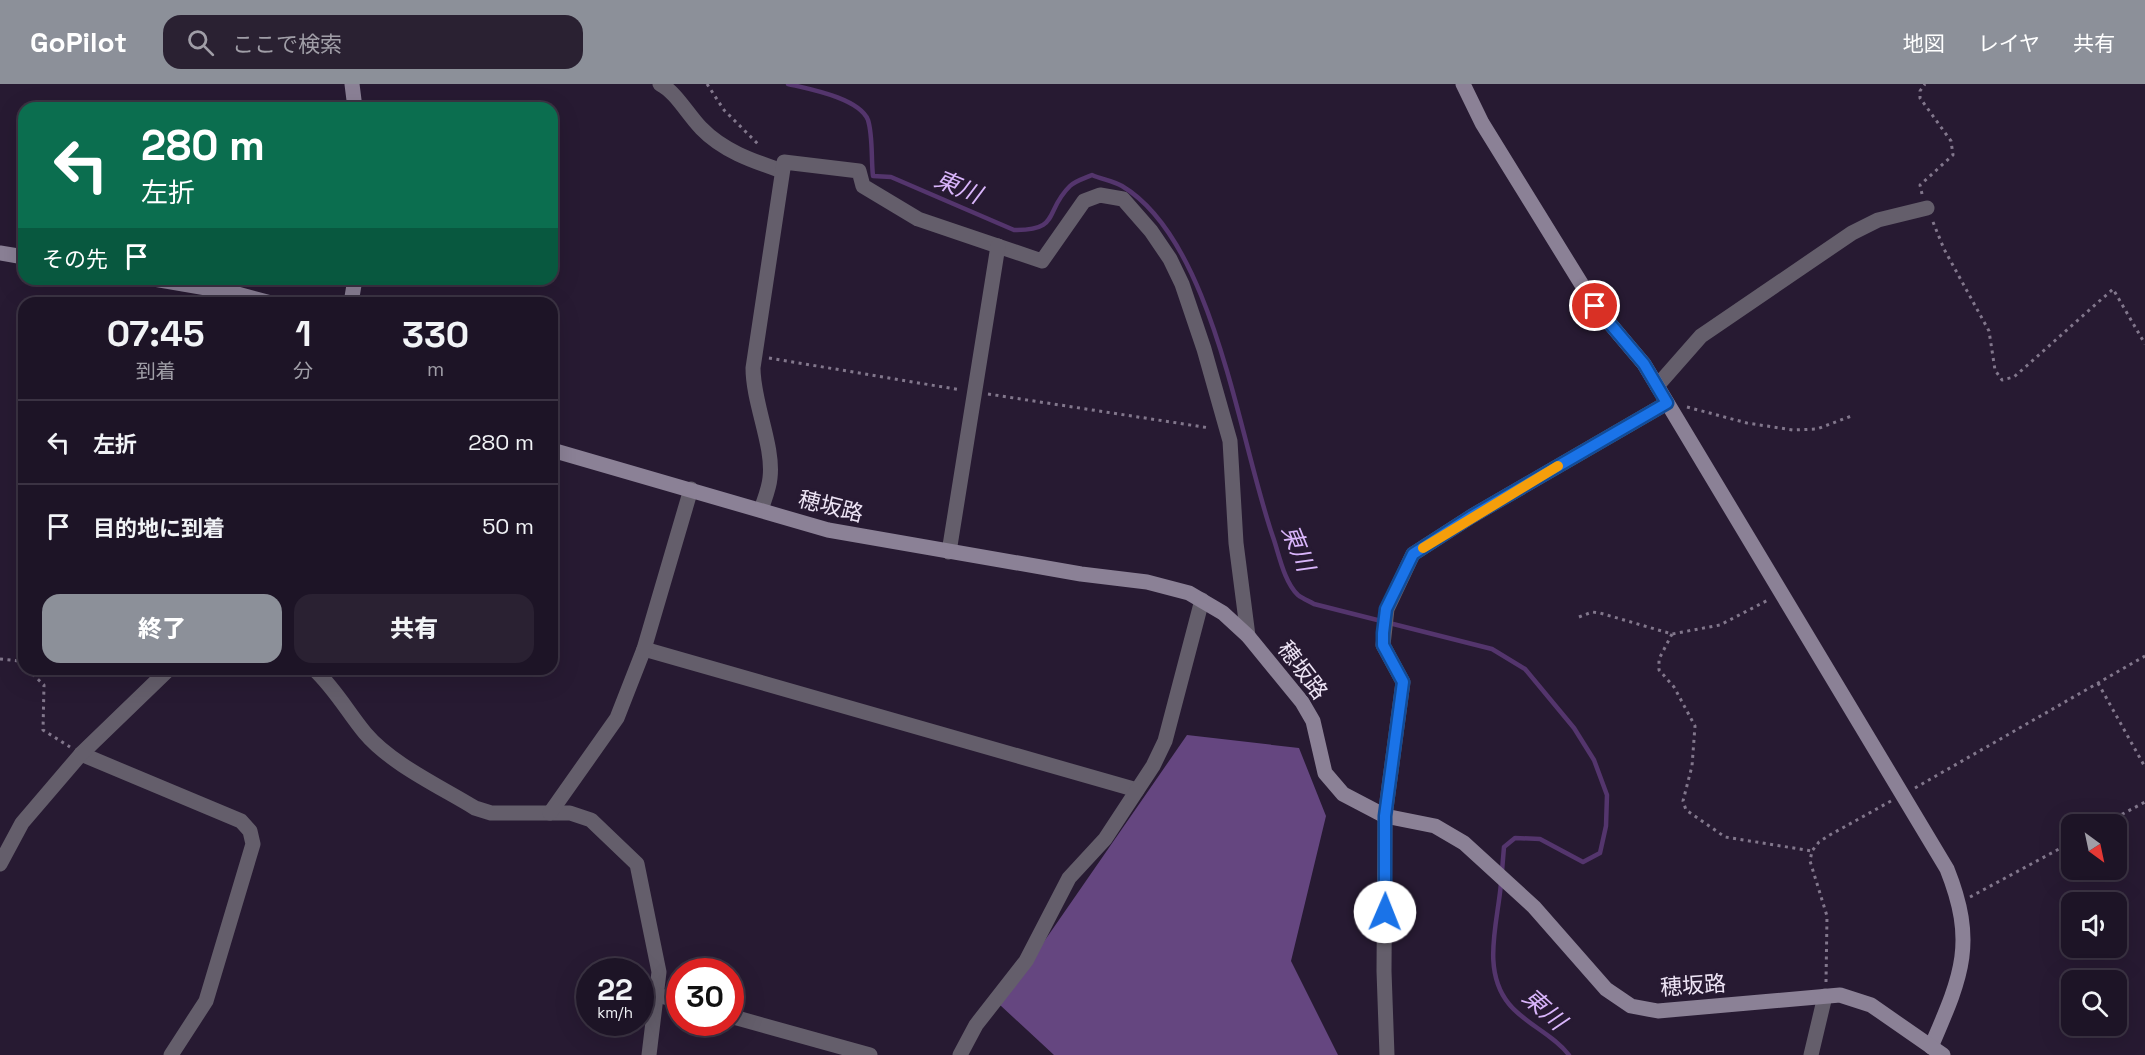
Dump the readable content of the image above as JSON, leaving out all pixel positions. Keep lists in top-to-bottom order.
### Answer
{
  "streets": {
    "main road": ["穂坂路"]
  },
  "water": ["東川"],
  "north": "bottom right",
  "page": {
    "header": "GoPilot",
    "search": "ここで検索",
    "nav": ["地図", "レイヤ", "共有"],
    "turn": ["280 m", "左折"],
    "then": "その先",
    "eta": [
      "07:45",
      "到着",
      "1",
      "分",
      "330",
      "m"
    ],
    "list": [
      {
        "name": "左折",
        "value": "280 m"
      },
      {
        "name": "目的地に到着",
        "value": "50 m"
      }
    ],
    "buttons": ["終了", "共有"],
    "speed": "22 km/h",
    "limit": "30"
  }
}
